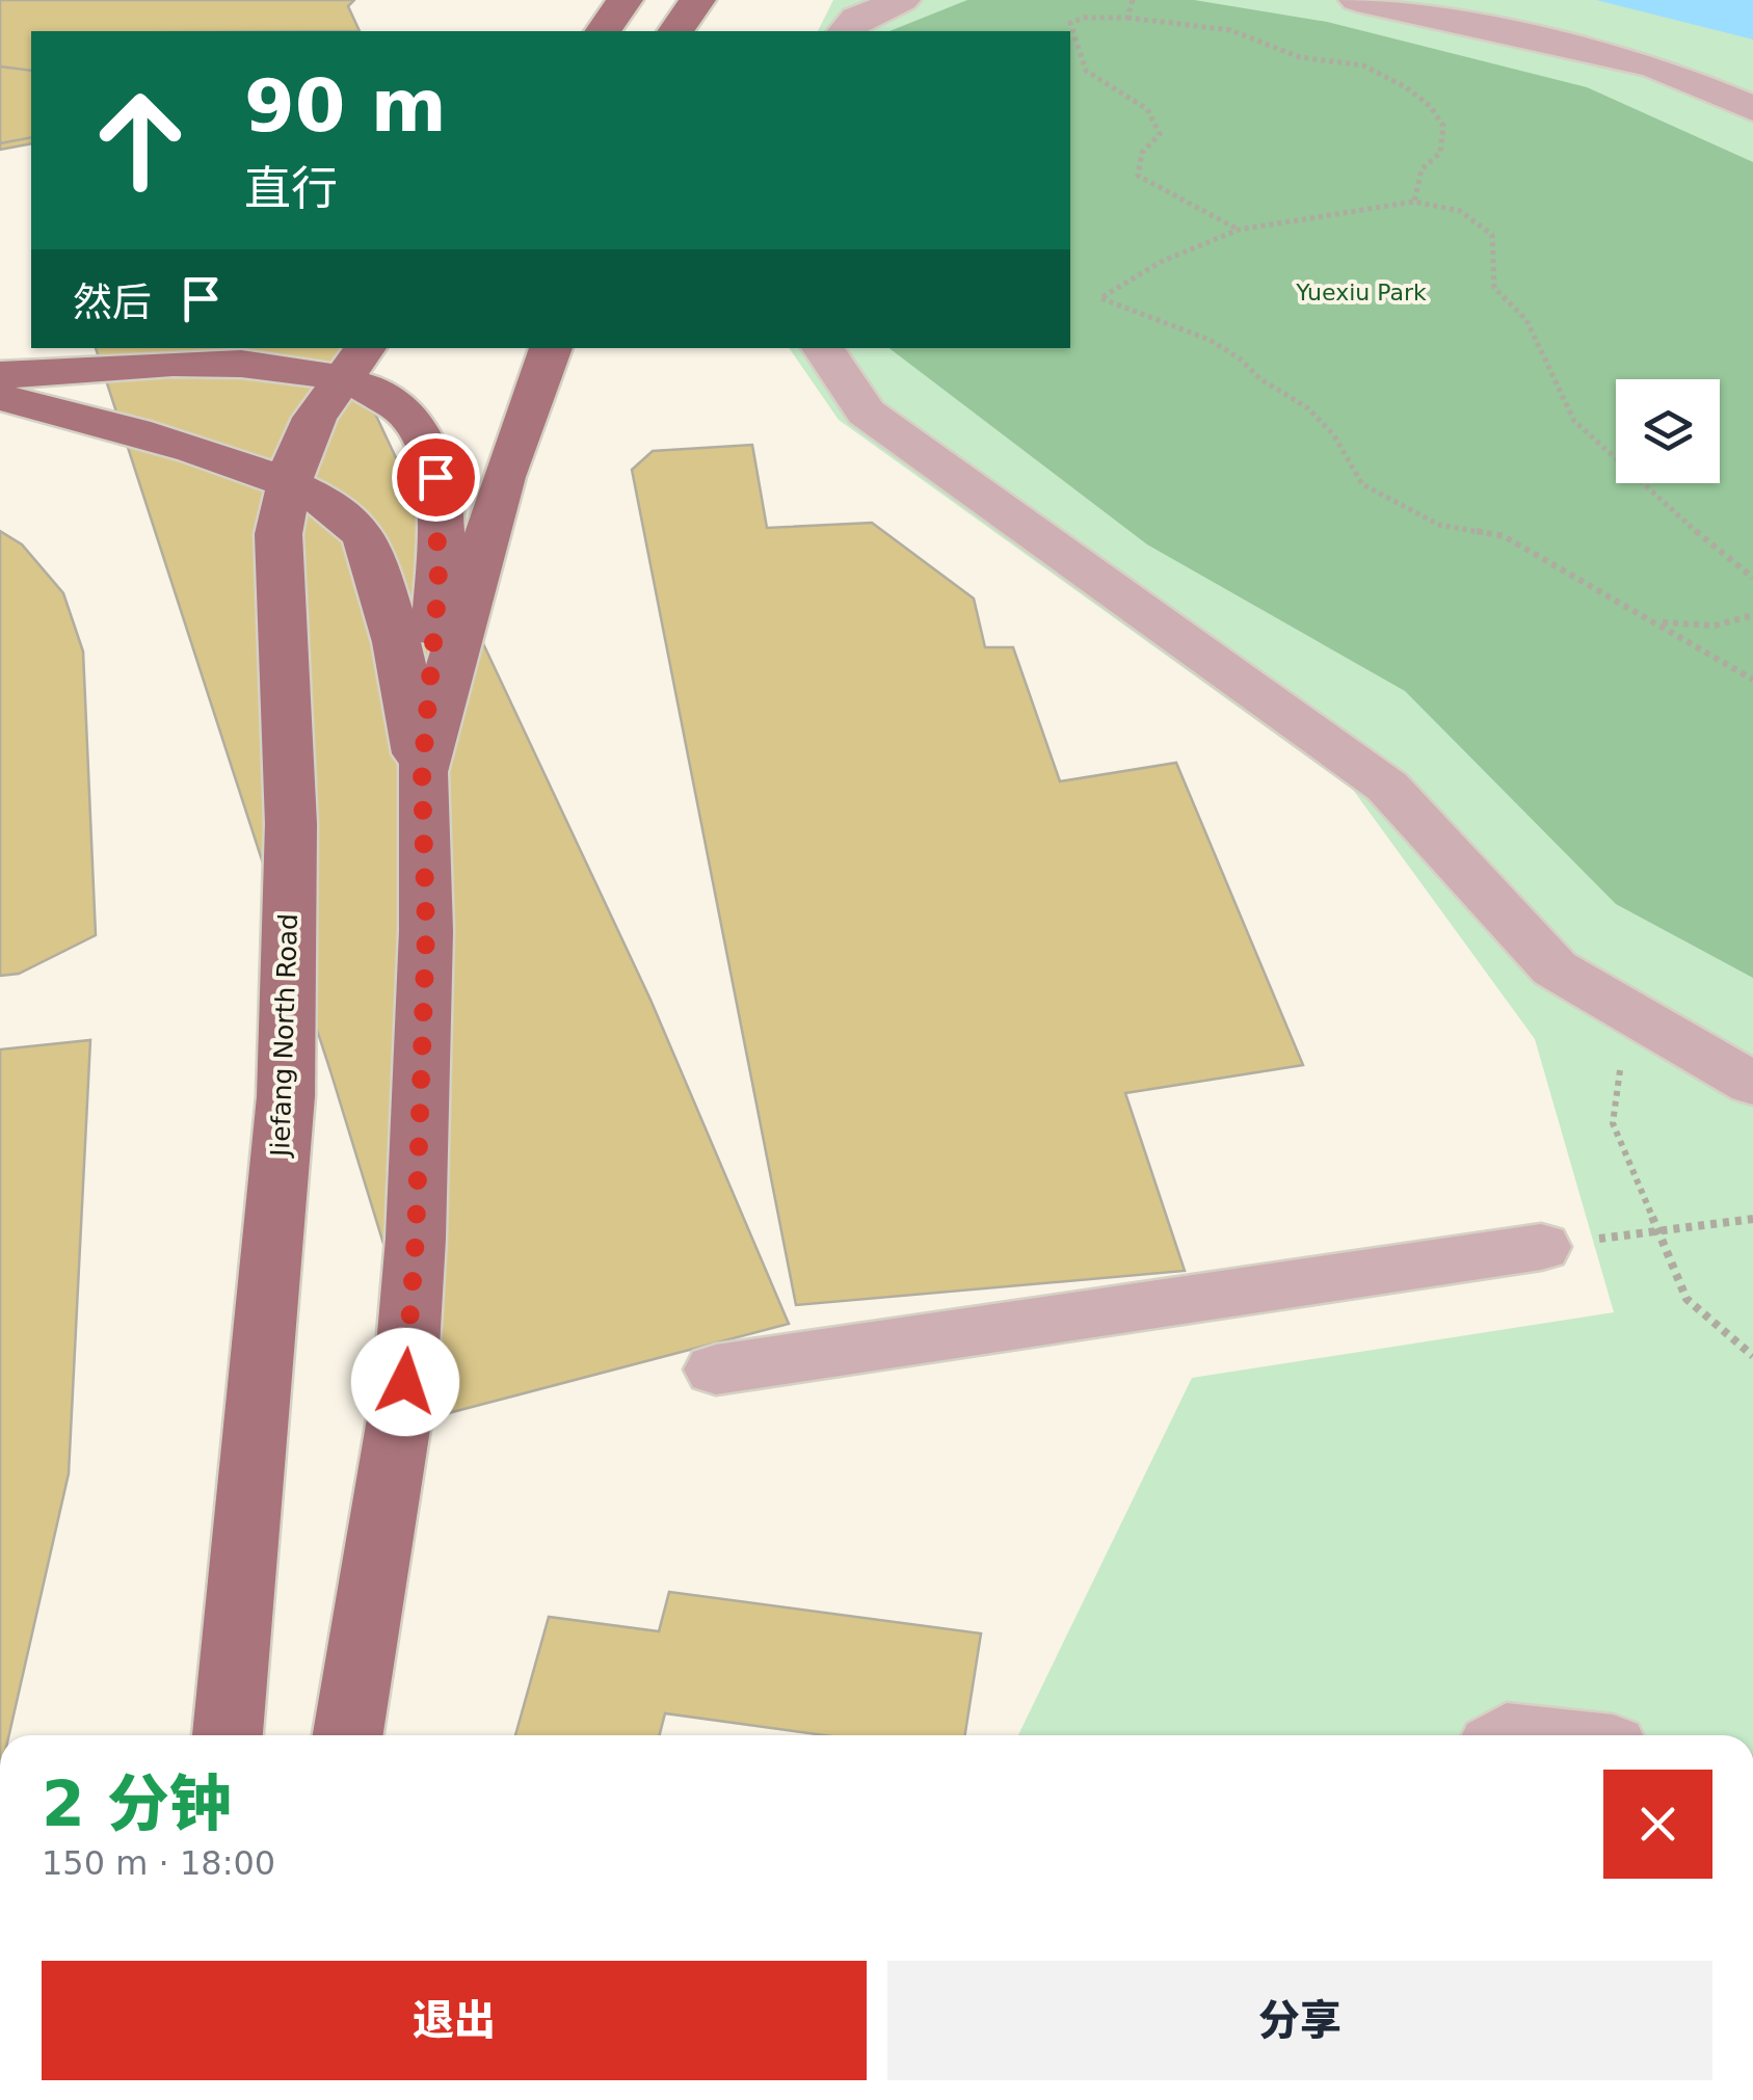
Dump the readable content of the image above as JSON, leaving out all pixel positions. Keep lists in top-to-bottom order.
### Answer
{
  "streets": {
    "main road": ["Jiefang North Road"]
  },
  "parks": ["Yuexiu Park"],
  "page": {
    "turn": ["90 m", "直行"],
    "then": "然后",
    "heading": ["2 分钟", "150 m · 18:00"],
    "buttons": ["退出", "分享"]
  }
}
